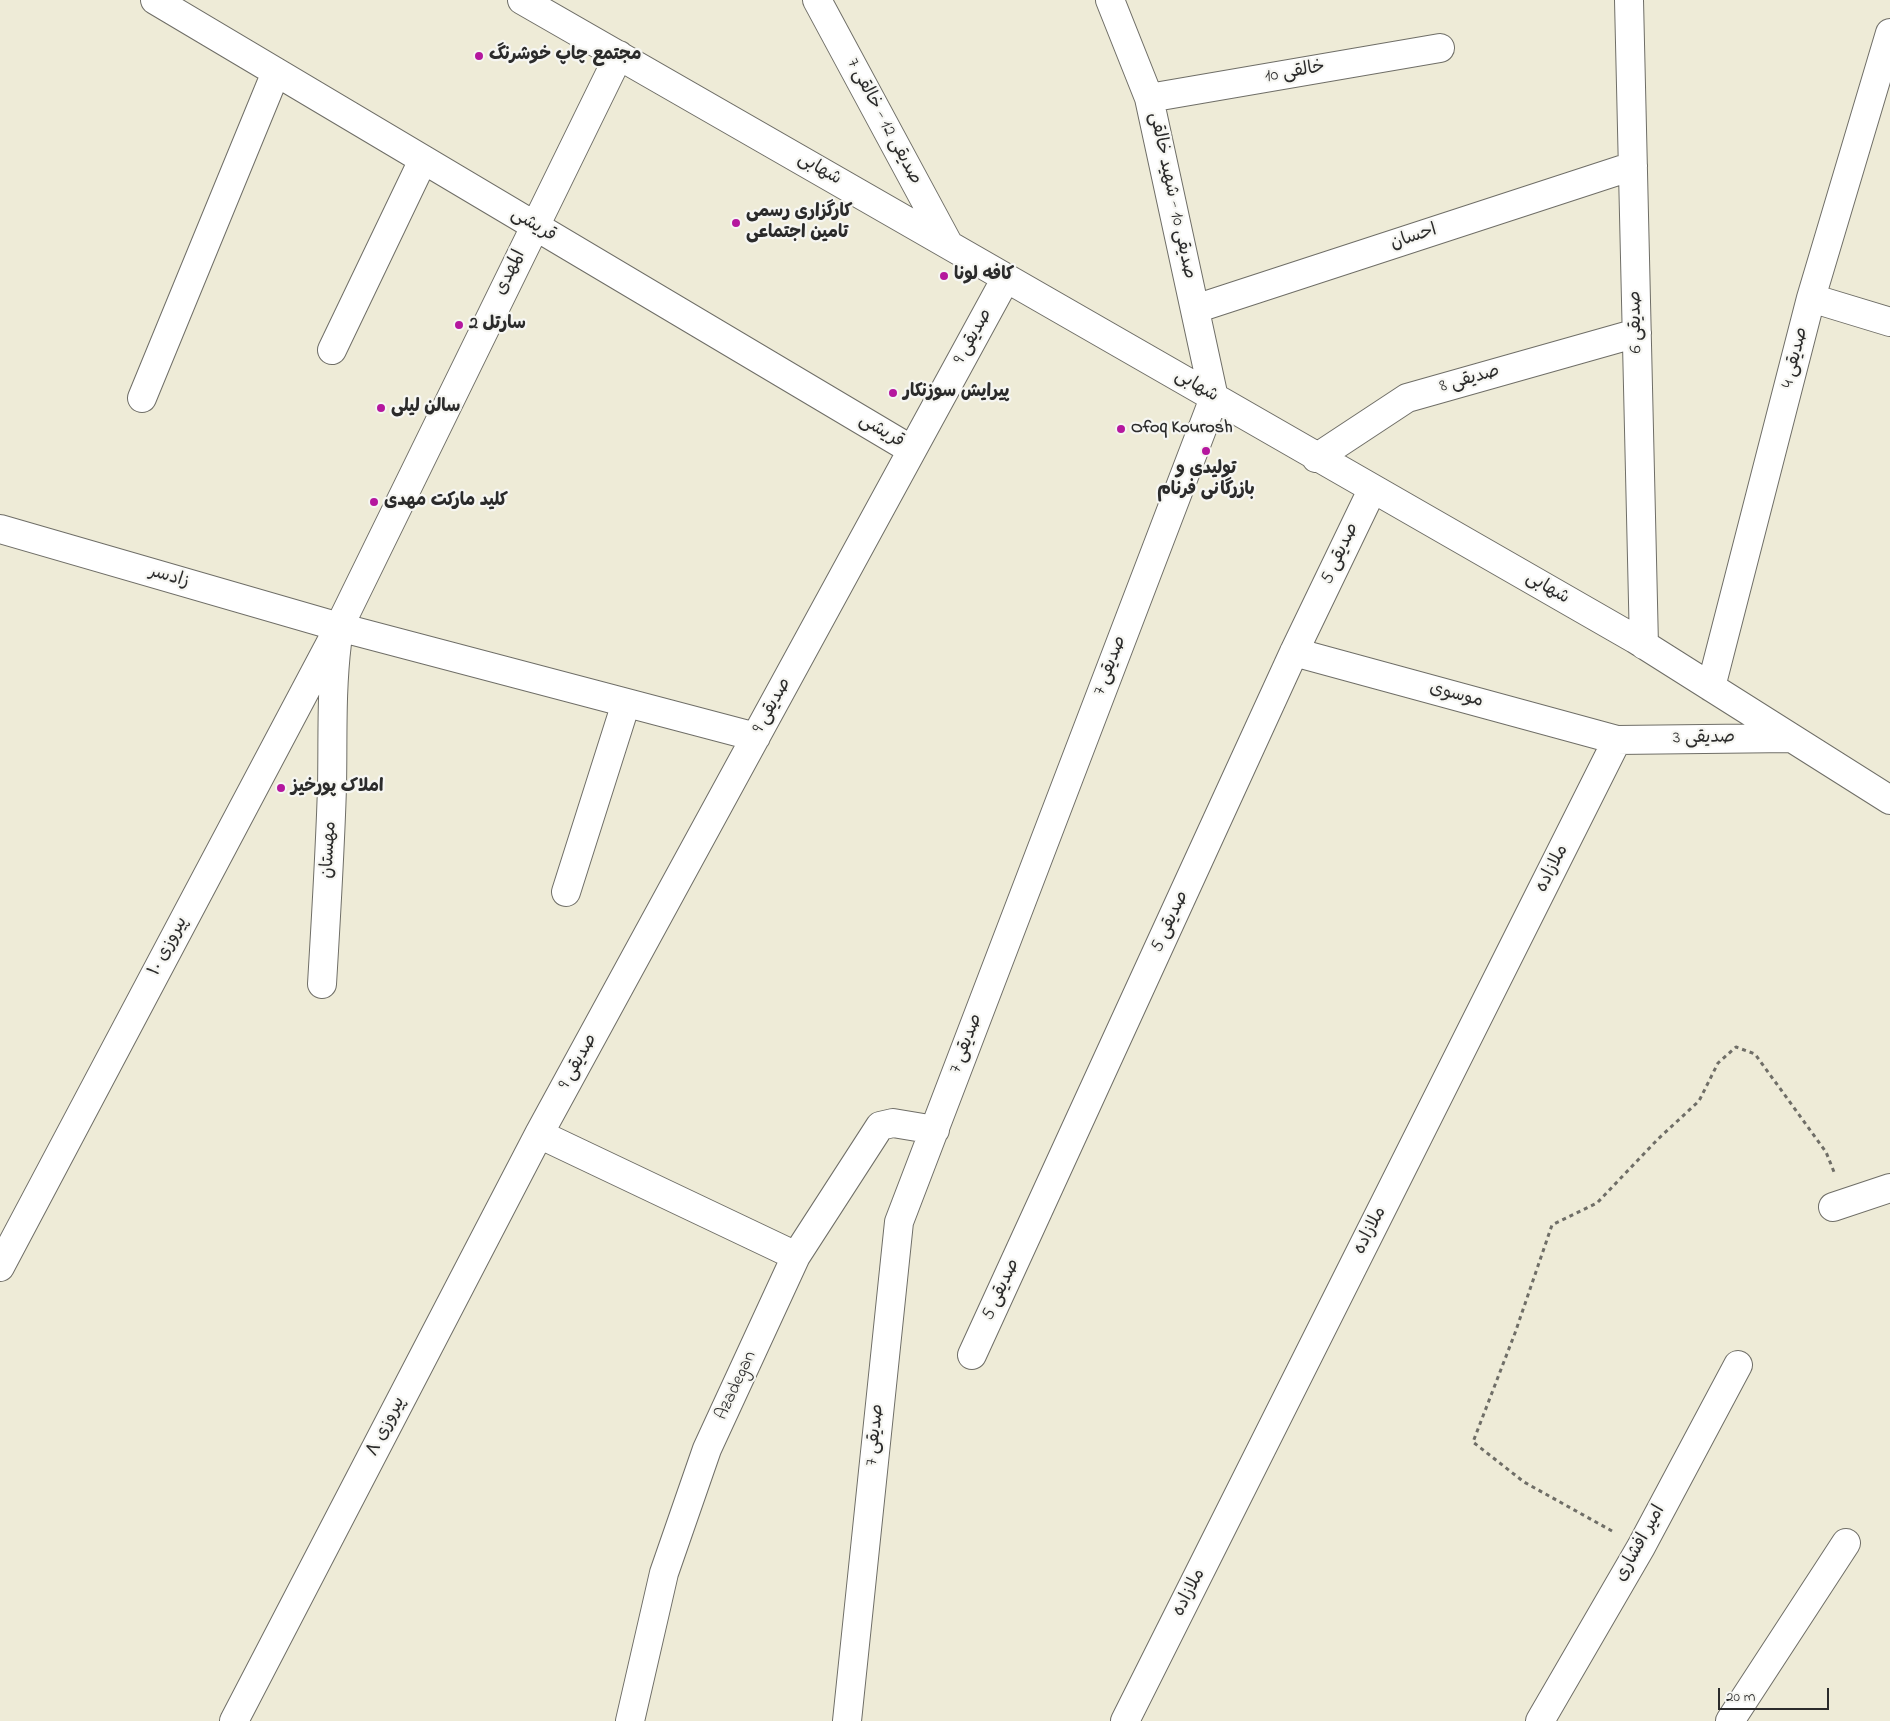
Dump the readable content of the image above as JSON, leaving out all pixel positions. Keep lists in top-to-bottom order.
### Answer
{
  "streets": {
    "street": [
      "خالقی 10",
      "صدیقی 12 - خالقی 7",
      "شهابی",
      "صدیقی 10 - شهید خالقی",
      "قریشی",
      "احسان",
      "المهدی",
      "صدیقی 6",
      "صدیقی 9",
      "صدیقی 4",
      "صدیقی 8",
      "صدیقی 5",
      "زادسر",
      "صدیقی 7",
      "موسوی",
      "صدیقی 3",
      "مهستان",
      "ملازاده",
      "پیروزی ١٠",
      "Azadegan",
      "پیروزی ٨",
      "امیر افشاری"
    ]
  },
  "crossings": [
    ["خالقی 10", "صدیقی 10 - شهید خالقی"],
    ["صدیقی 12 - خالقی 7", "شهابی"],
    ["شهابی", "صدیقی 10 - شهید خالقی"],
    ["شهابی", "المهدی"],
    ["شهابی", "صدیقی 6"],
    ["شهابی", "صدیقی 9"],
    ["شهابی", "صدیقی 4"],
    ["شهابی", "صدیقی 8"],
    ["شهابی", "صدیقی 5"],
    ["شهابی", "صدیقی 7"],
    ["شهابی", "صدیقی 3"],
    ["صدیقی 10 - شهید خالقی", "احسان"],
    ["صدیقی 10 - شهید خالقی", "صدیقی 7"],
    ["قریشی", "المهدی"],
    ["قریشی", "صدیقی 9"],
    ["احسان", "صدیقی 6"],
    ["المهدی", "زادسر"],
    ["المهدی", "مهستان"],
    ["المهدی", "پیروزی ١٠"],
    ["صدیقی 6", "صدیقی 8"],
    ["صدیقی 9", "زادسر"],
    ["صدیقی 9", "پیروزی ٨"],
    ["صدیقی 5", "موسوی"],
    ["زادسر", "مهستان"],
    ["زادسر", "پیروزی ١٠"],
    ["صدیقی 7", "Azadegan"],
    ["موسوی", "صدیقی 3"],
    ["موسوی", "ملازاده"],
    ["صدیقی 3", "ملازاده"],
    ["مهستان", "پیروزی ١٠"]
  ],
  "places": [
    "مجتمع چاپ خوشرنگ",
    "کارگزاری رسمی تامین اجتماعی",
    "کافه لونا",
    "سارتل 2",
    "پیرایش سوزنکار",
    "سالن لیلی",
    "Ofoq Kourosh",
    "تولیدی و بازرگانی فرنام",
    "کلید مارکت مهدی",
    "املاک پورخیز"
  ],
  "scale_bar": "20 m"
}
